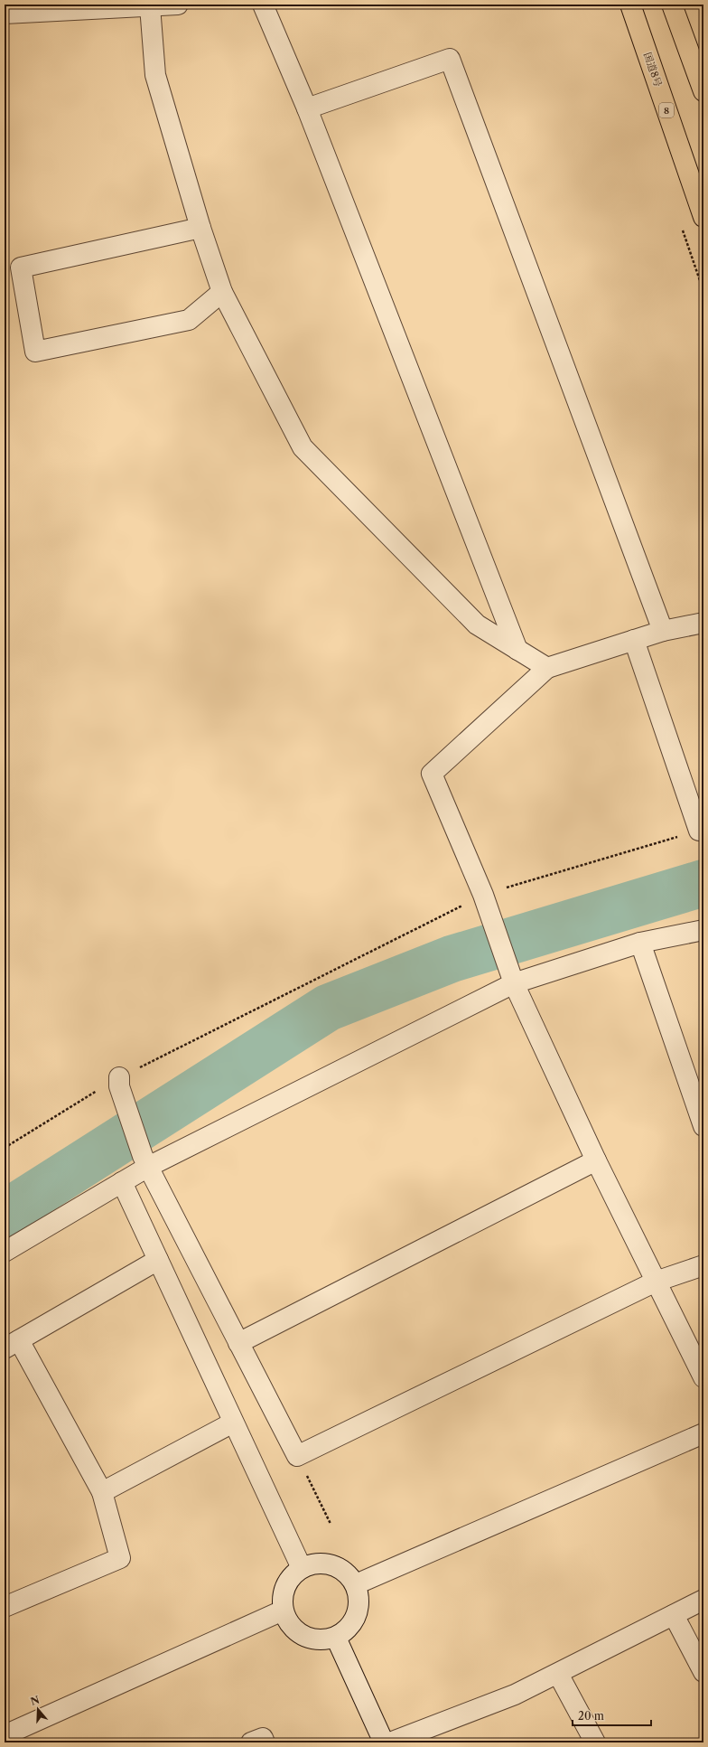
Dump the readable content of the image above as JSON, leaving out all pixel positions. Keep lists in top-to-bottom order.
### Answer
{
  "streets": {
    "highway": ["国道8号", "8"]
  },
  "scale_bar": "20 m",
  "north": "top"
}
